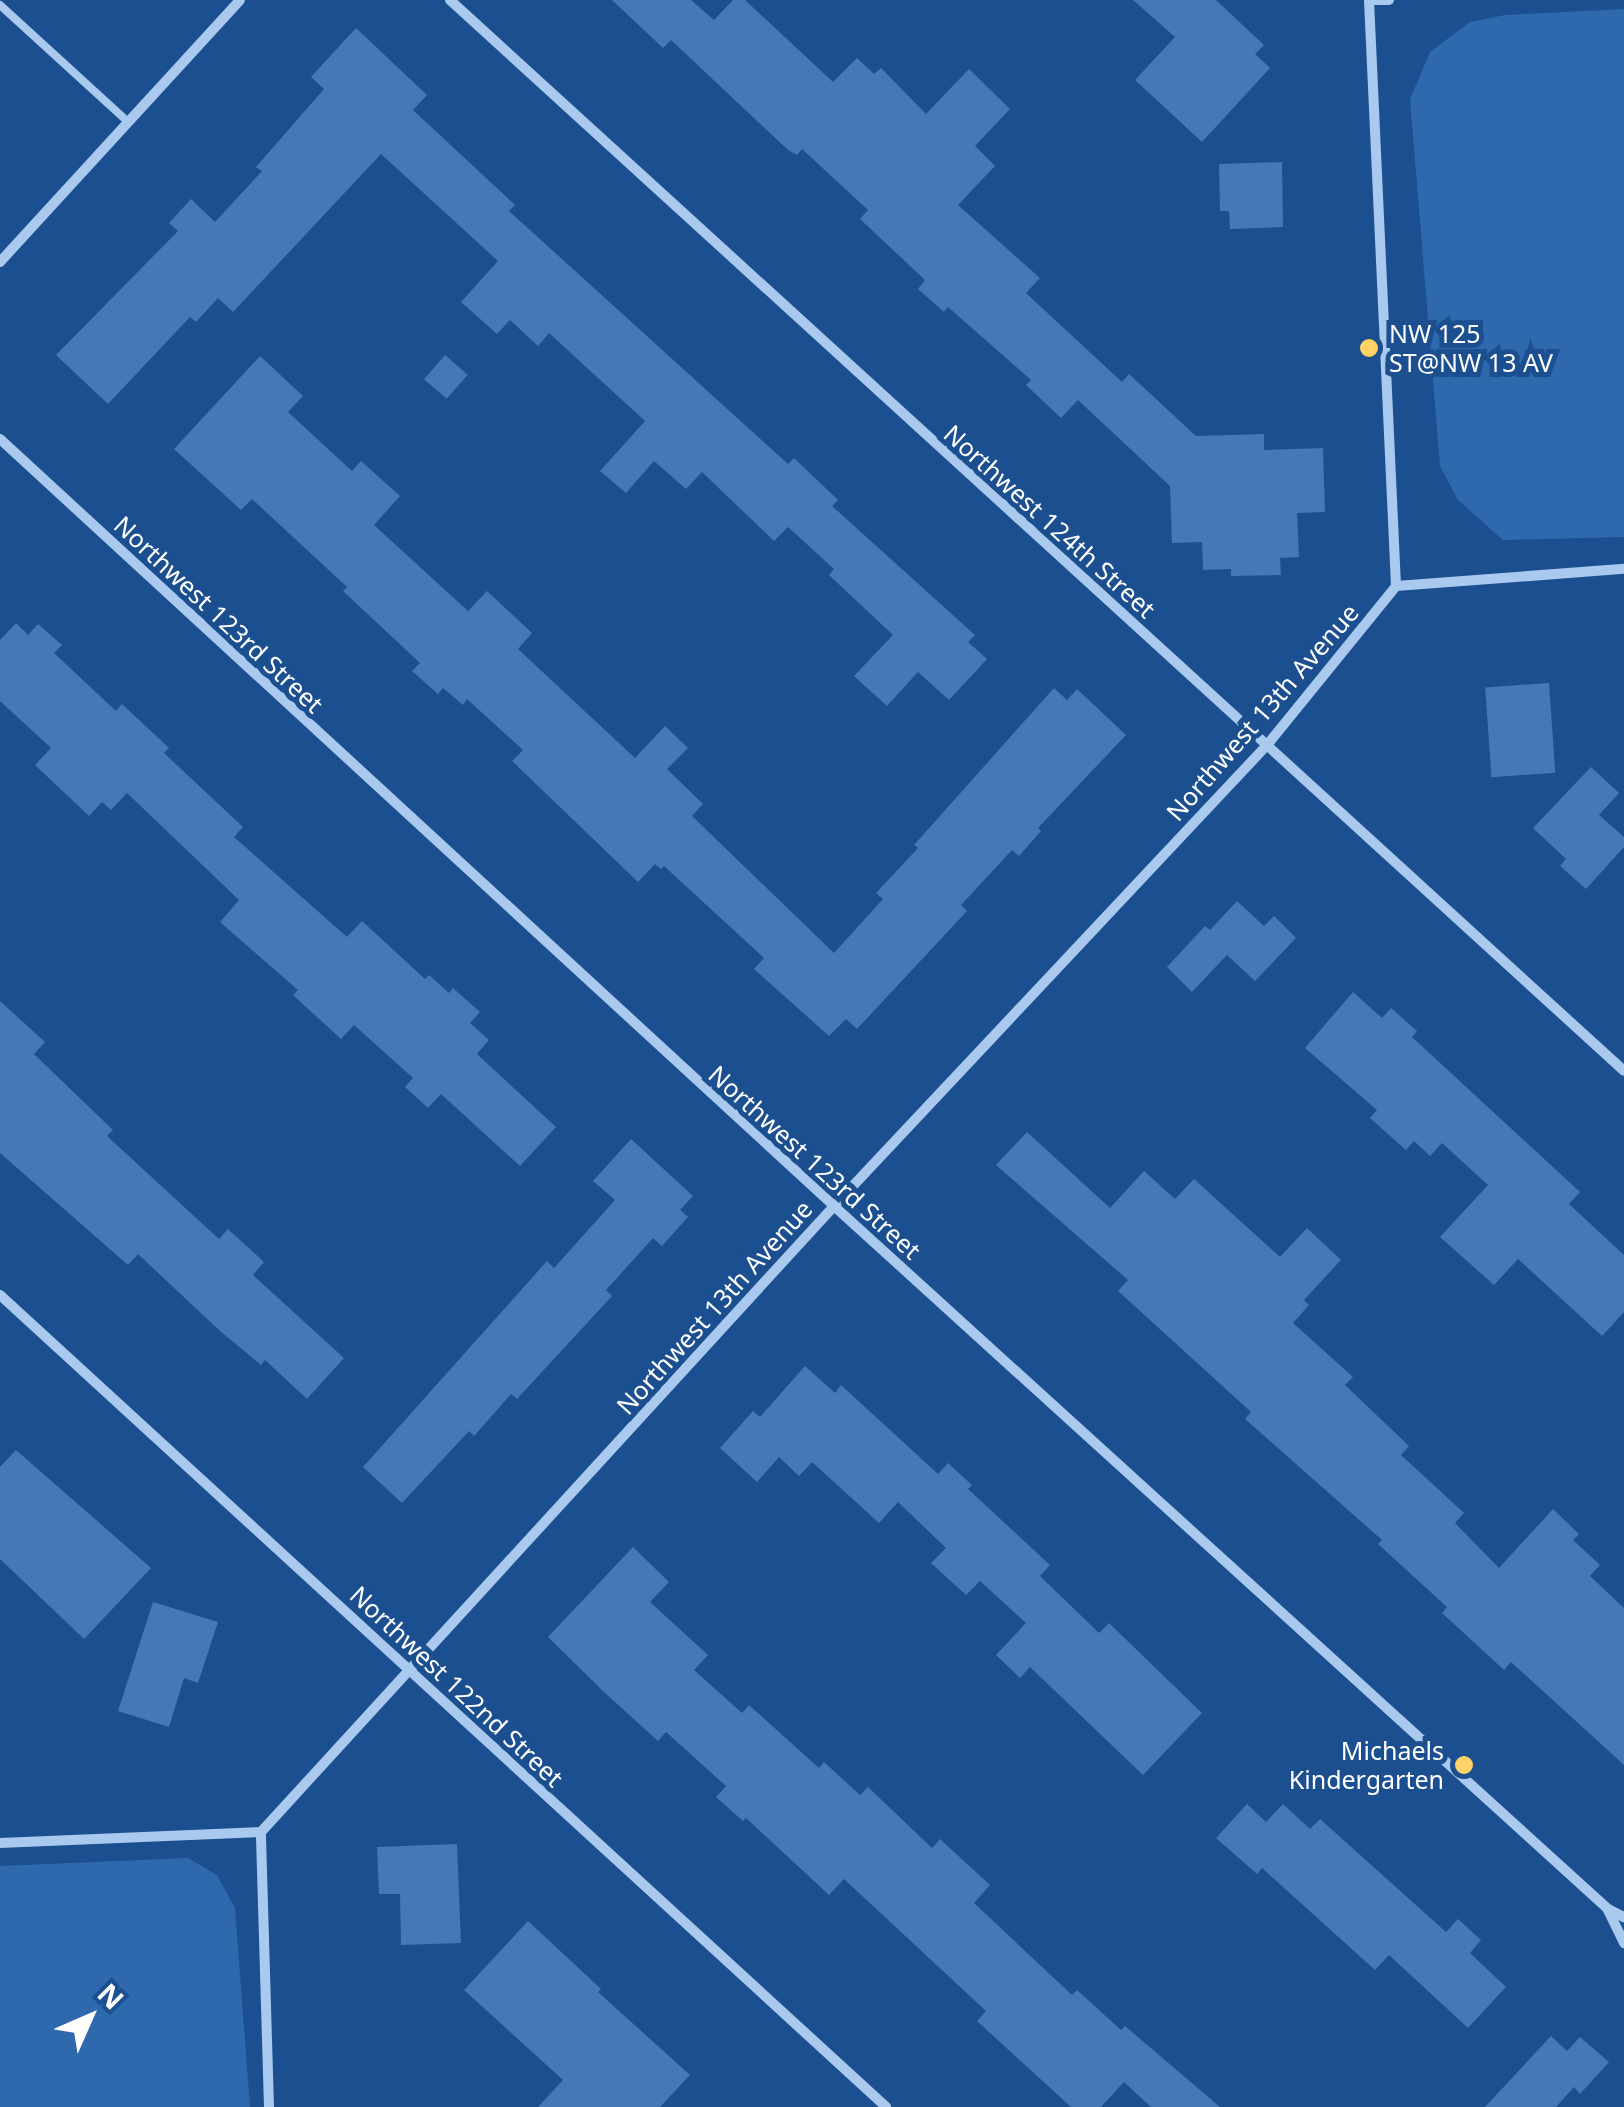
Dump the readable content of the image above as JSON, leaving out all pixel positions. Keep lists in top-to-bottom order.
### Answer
{
  "streets": {
    "street": [
      "Northwest 124th Street",
      "Northwest 123rd Street",
      "Northwest 13th Avenue",
      "Northwest 122nd Street"
    ]
  },
  "crossings": [
    ["Northwest 124th Street", "Northwest 13th Avenue"],
    ["Northwest 123rd Street", "Northwest 13th Avenue"],
    ["Northwest 13th Avenue", "Northwest 122nd Street"]
  ],
  "places": ["NW 125 ST@NW 13 AV", "Michaels Kindergarten"],
  "north": "top right"
}
